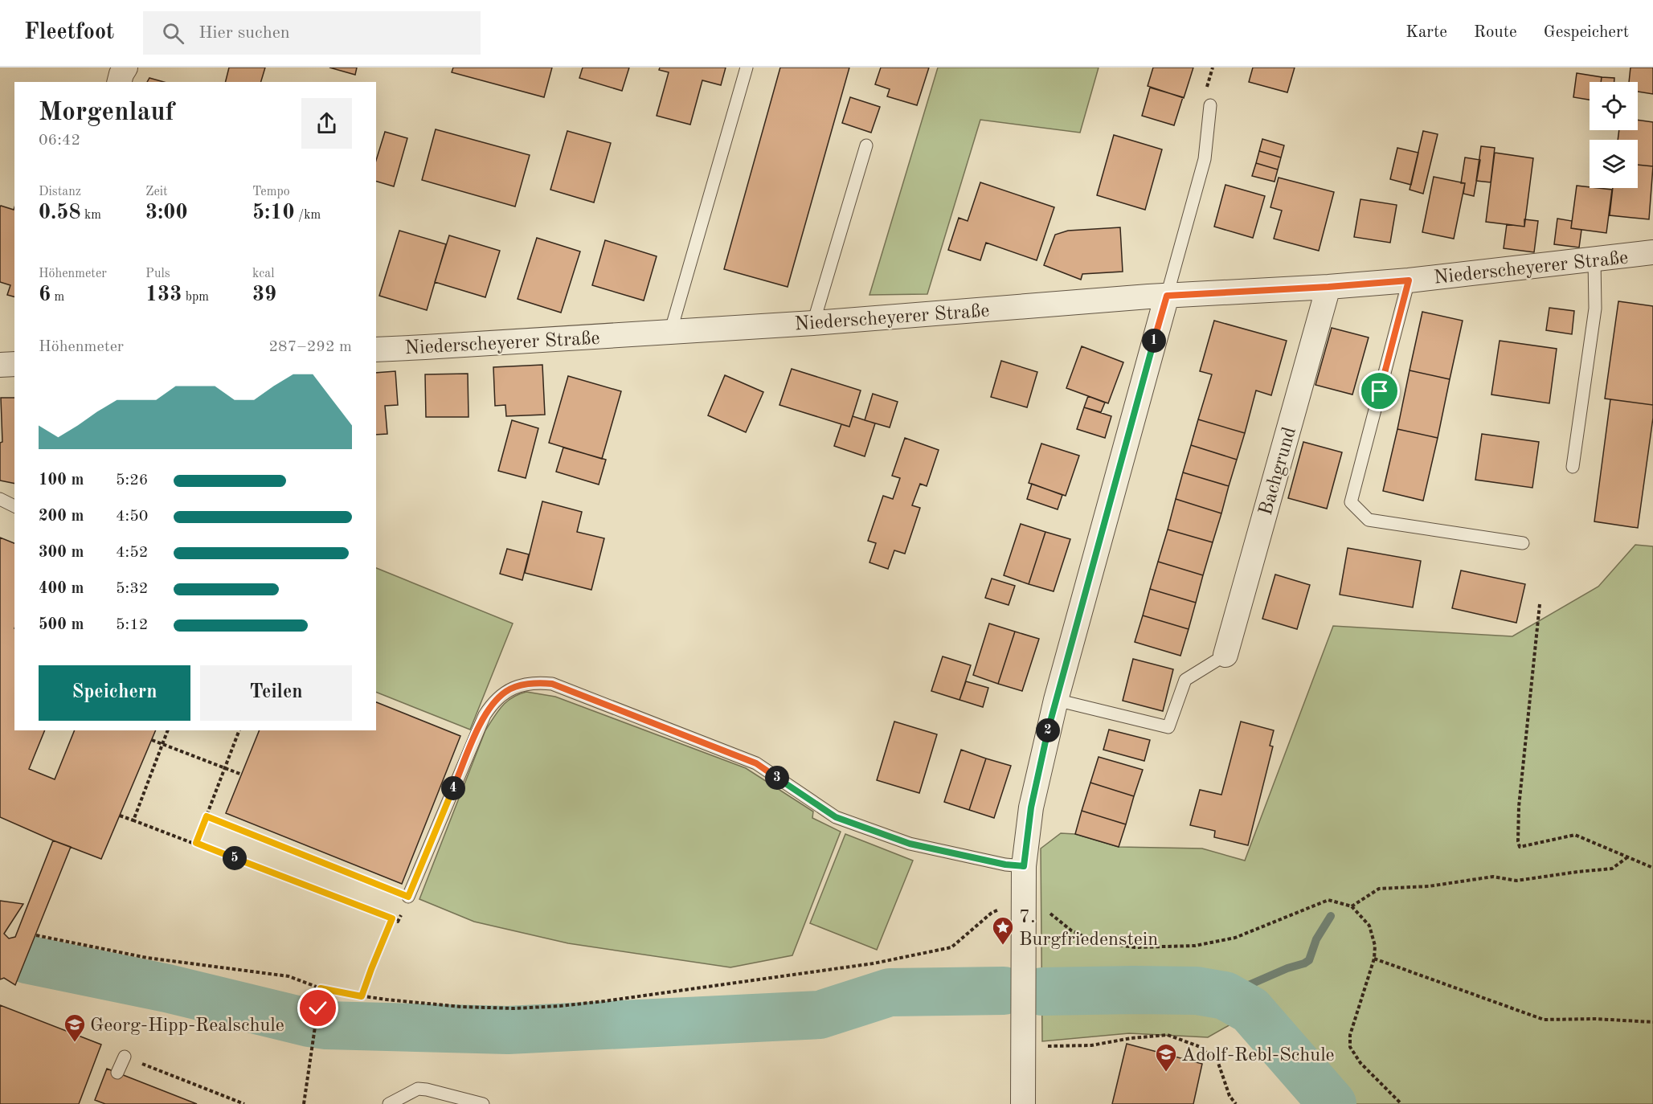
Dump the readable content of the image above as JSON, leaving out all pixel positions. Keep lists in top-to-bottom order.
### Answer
{
  "streets": {
    "street": ["Niederscheyerer Straße", "Bachgrund"]
  },
  "crossings": [
    ["Niederscheyerer Straße", "Bachgrund"]
  ],
  "places": {
    "place": ["7. Burgfriedenstein"],
    "school or university": ["Georg-Hipp-Realschule", "Adolf-Rebl-Schule"]
  },
  "page": {
    "header": "Fleetfoot",
    "search": "Hier suchen",
    "nav": ["Karte", "Route", "Gespeichert"],
    "heading": ["Morgenlauf", "06:42"],
    "stats": [
      ["Distanz", "0.58 km"],
      ["Zeit", "3:00"],
      ["Tempo", "5:10 /km"],
      ["Höhenmeter", "6 m"],
      ["Puls", "133 bpm"],
      ["kcal", "39"]
    ],
    "chart": ["Höhenmeter", "287–292 m"],
    "pins": [
      "1",
      "2",
      "3",
      "4",
      "5"
    ],
    "list": [
      {
        "name": "100 m",
        "note": "5:26"
      },
      {
        "name": "200 m",
        "note": "4:50"
      },
      {
        "name": "300 m",
        "note": "4:52"
      },
      {
        "name": "400 m",
        "note": "5:32"
      },
      {
        "name": "500 m",
        "note": "5:12"
      }
    ],
    "buttons": ["Speichern", "Teilen"]
  }
}
